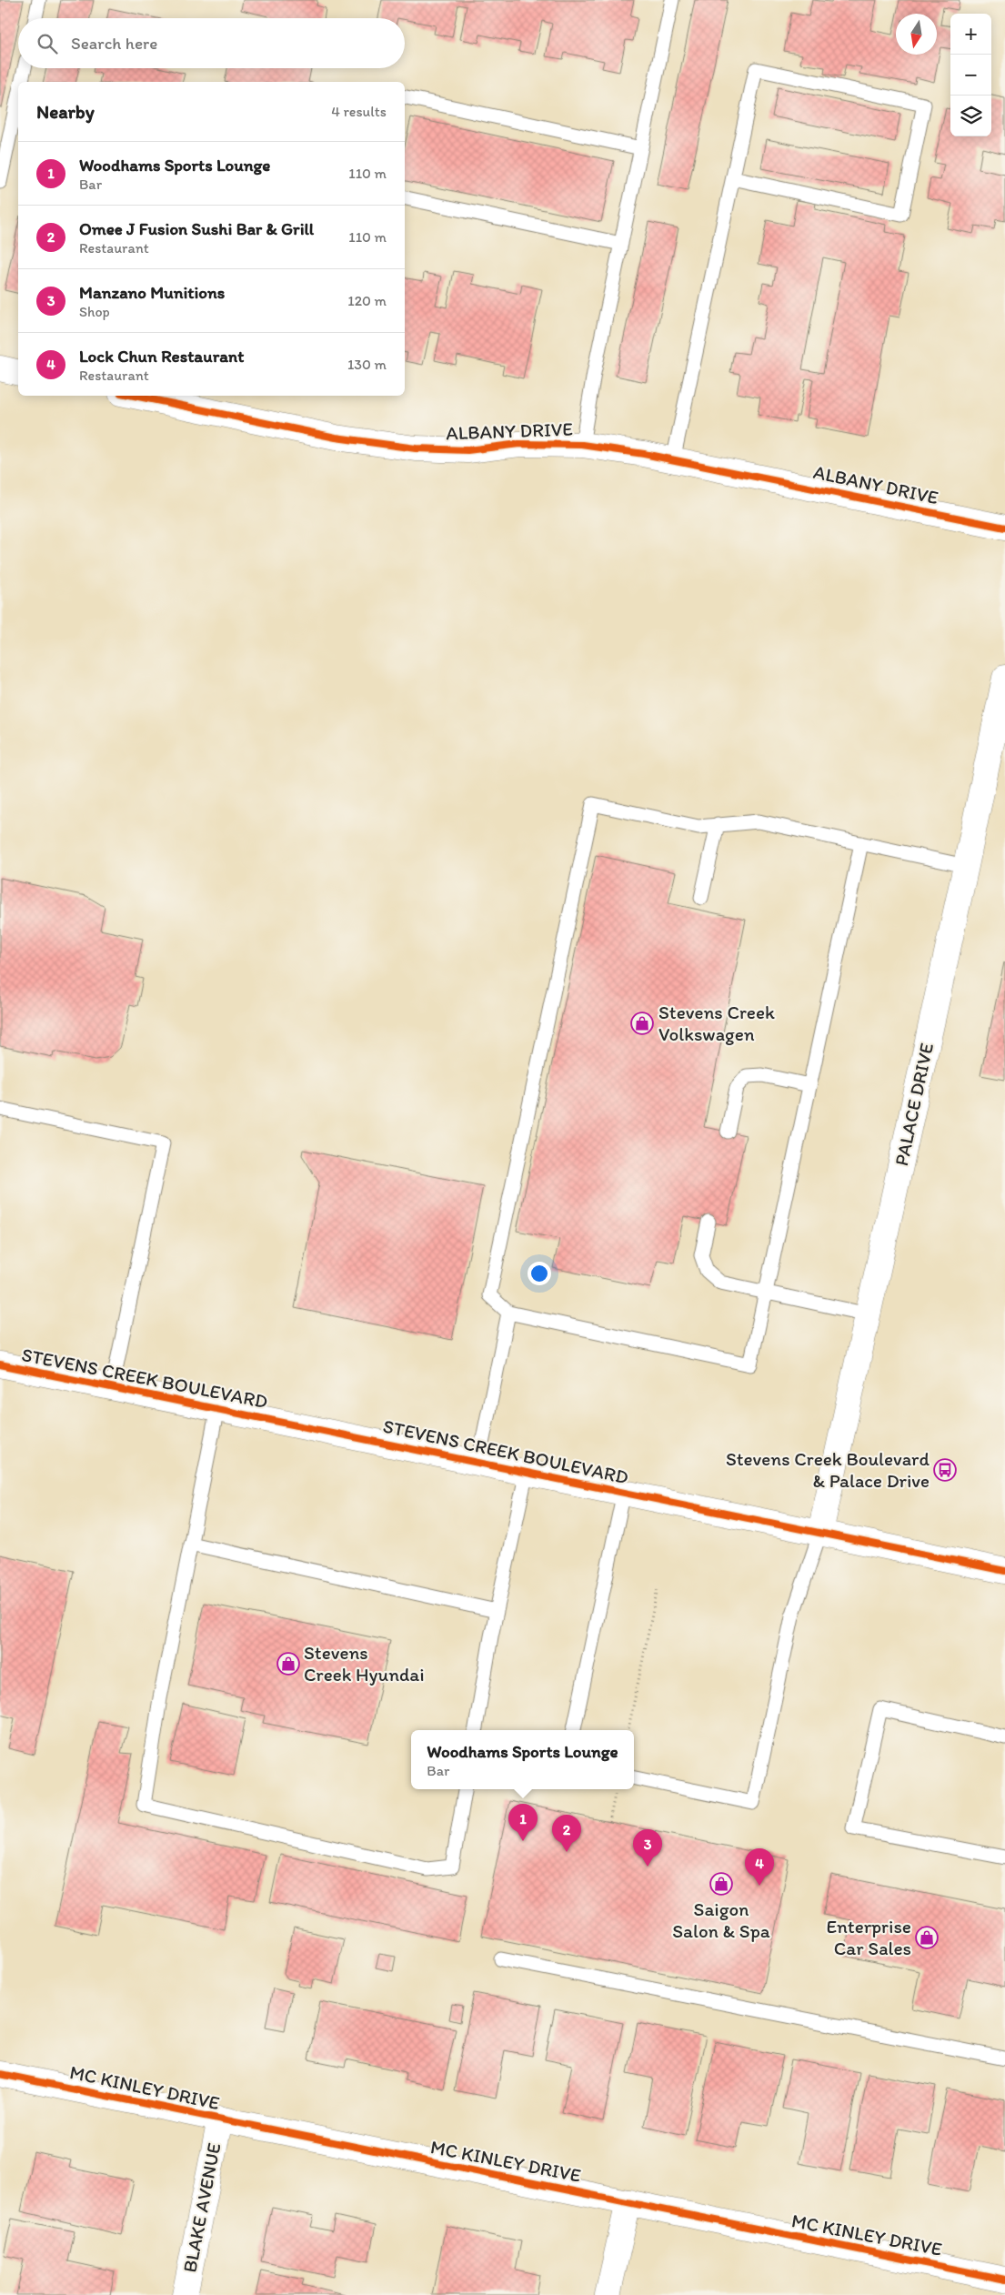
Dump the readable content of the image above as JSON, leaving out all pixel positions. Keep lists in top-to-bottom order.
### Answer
{
  "streets": {
    "street": [
      "ALBANY DRIVE",
      "PALACE DRIVE",
      "STEVENS CREEK BOULEVARD",
      "MC KINLEY DRIVE",
      "BLAKE AVENUE"
    ]
  },
  "crossings": [
    ["PALACE DRIVE", "STEVENS CREEK BOULEVARD"],
    ["MC KINLEY DRIVE", "BLAKE AVENUE"]
  ],
  "places": {
    "shop": [
      "Stevens Creek Volkswagen",
      "Stevens Creek Hyundai",
      "Saigon Salon & Spa",
      "Enterprise Car Sales"
    ],
    "bus stop": ["Stevens Creek Boulevard & Palace Drive"]
  },
  "north": "bottom",
  "page": {
    "map_buttons": ["+", "−"],
    "search": "Search here",
    "heading": ["Nearby", "4 results"],
    "list": [
      {
        "mark": "1",
        "name": "Woodhams Sports Lounge",
        "note": "Bar",
        "value": "110 m"
      },
      {
        "mark": "2",
        "name": "Omee J Fusion Sushi Bar & Grill",
        "note": "Restaurant",
        "value": "110 m"
      },
      {
        "mark": "3",
        "name": "Manzano Munitions",
        "note": "Shop",
        "value": "120 m"
      },
      {
        "mark": "4",
        "name": "Lock Chun Restaurant",
        "note": "Restaurant",
        "value": "130 m"
      }
    ],
    "popup": ["Woodhams Sports Lounge", "Bar"],
    "pins": [
      "1",
      "2",
      "3",
      "4"
    ]
  }
}
